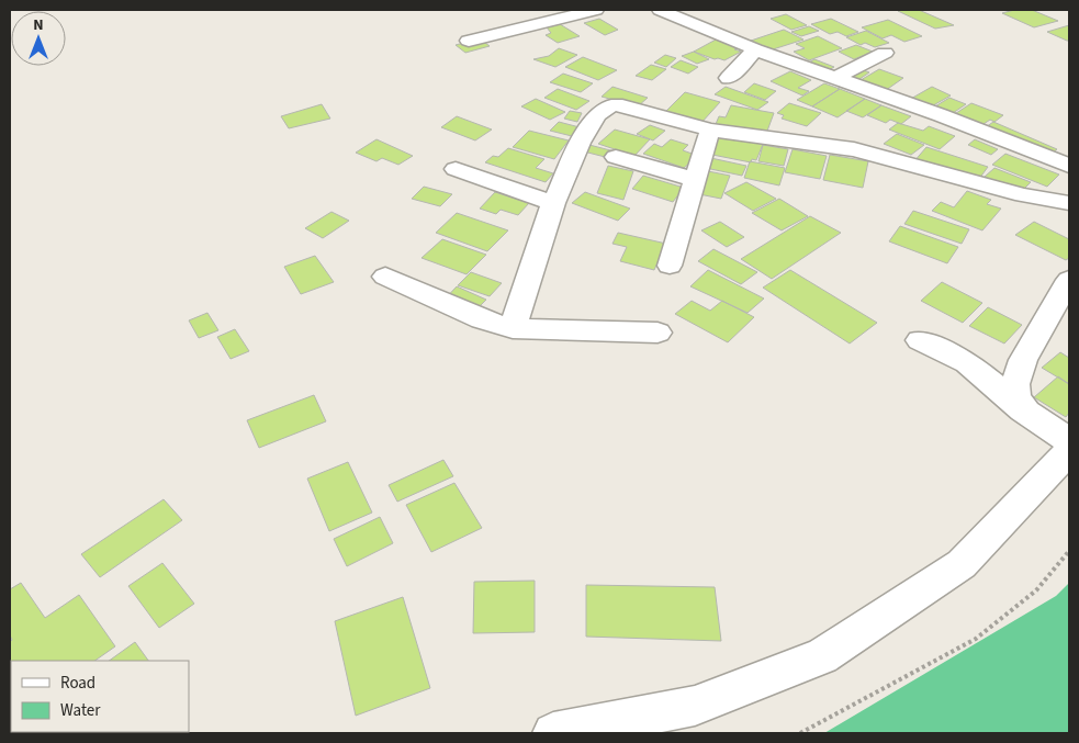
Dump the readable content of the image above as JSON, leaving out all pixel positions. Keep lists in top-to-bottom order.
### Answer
{
  "legend": ["Road", "Water"],
  "north": "top"
}
